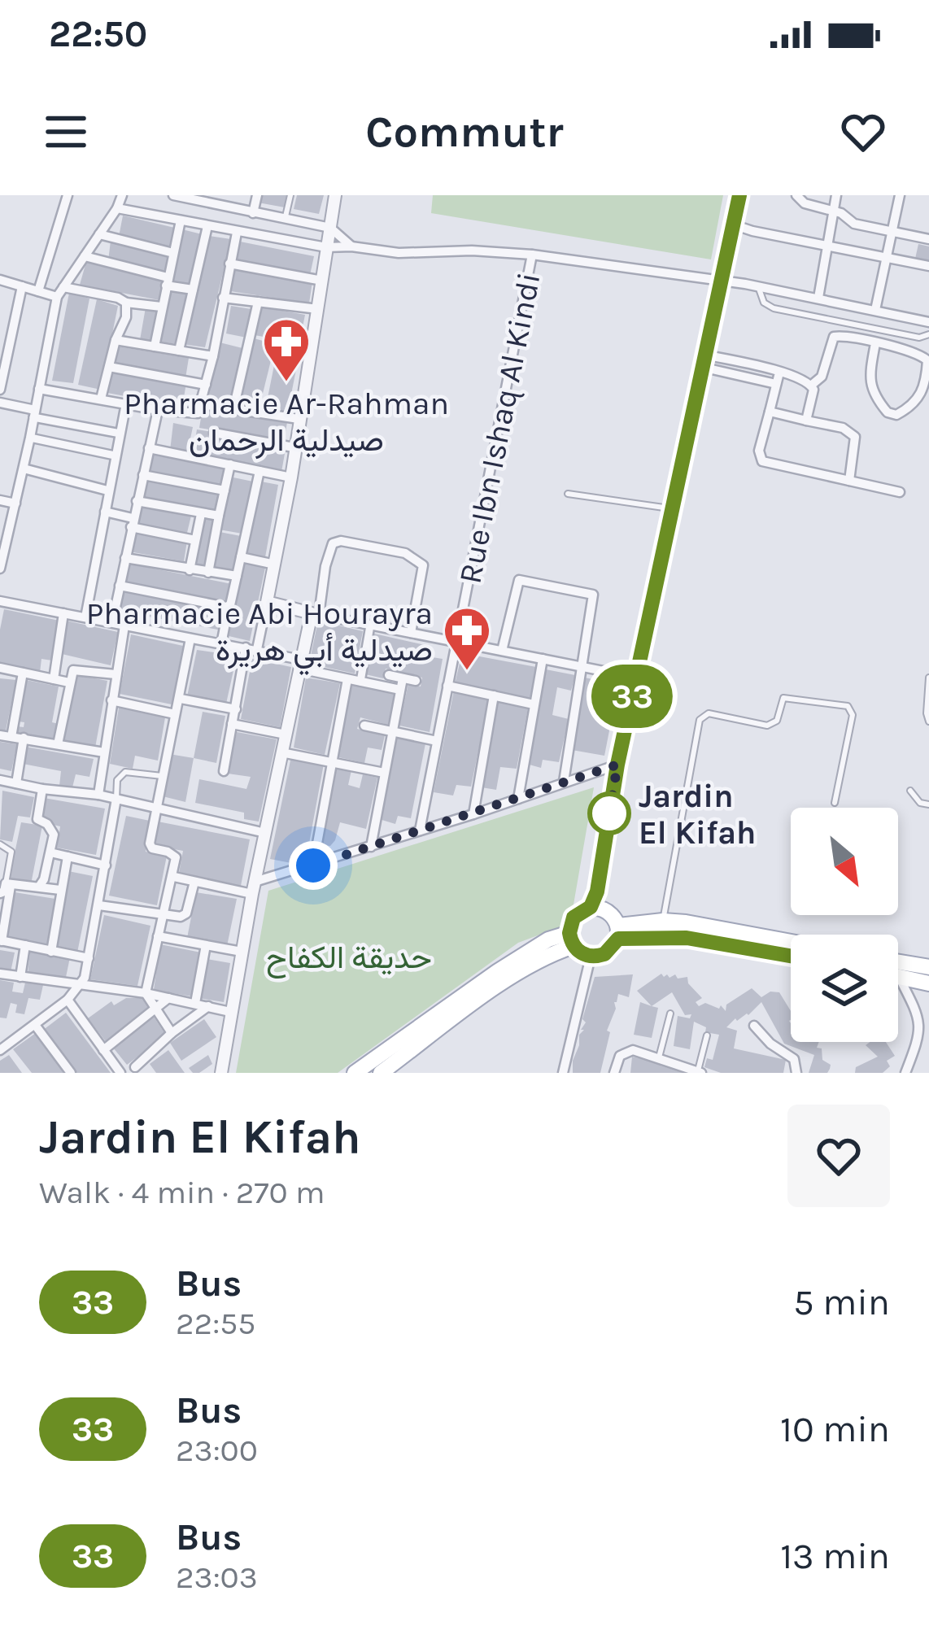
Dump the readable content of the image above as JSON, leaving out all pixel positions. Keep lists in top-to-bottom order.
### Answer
{
  "streets": {
    "street": ["Rue Ibn Ishaq Al Kindi"]
  },
  "parks": ["حديقة الكفاح"],
  "places": {
    "pharmacy": ["Pharmacie Ar-Rahman صيدلية الرحمان", "Pharmacie Abi Hourayra صيدلية أبي هريرة"],
    "other": ["Jardin El Kifah"]
  },
  "lines": ["bus line 33"],
  "north": "bottom right",
  "page": {
    "status": "22:50",
    "header": "Commutr",
    "on_map": "33",
    "heading": ["Jardin El Kifah", "Walk · 4 min · 270 m"],
    "list": [
      {
        "mark": "33",
        "name": "Bus",
        "note": "22:55",
        "value": "5 min"
      },
      {
        "mark": "33",
        "name": "Bus",
        "note": "23:00",
        "value": "10 min"
      },
      {
        "mark": "33",
        "name": "Bus",
        "note": "23:03",
        "value": "13 min"
      }
    ]
  }
}
